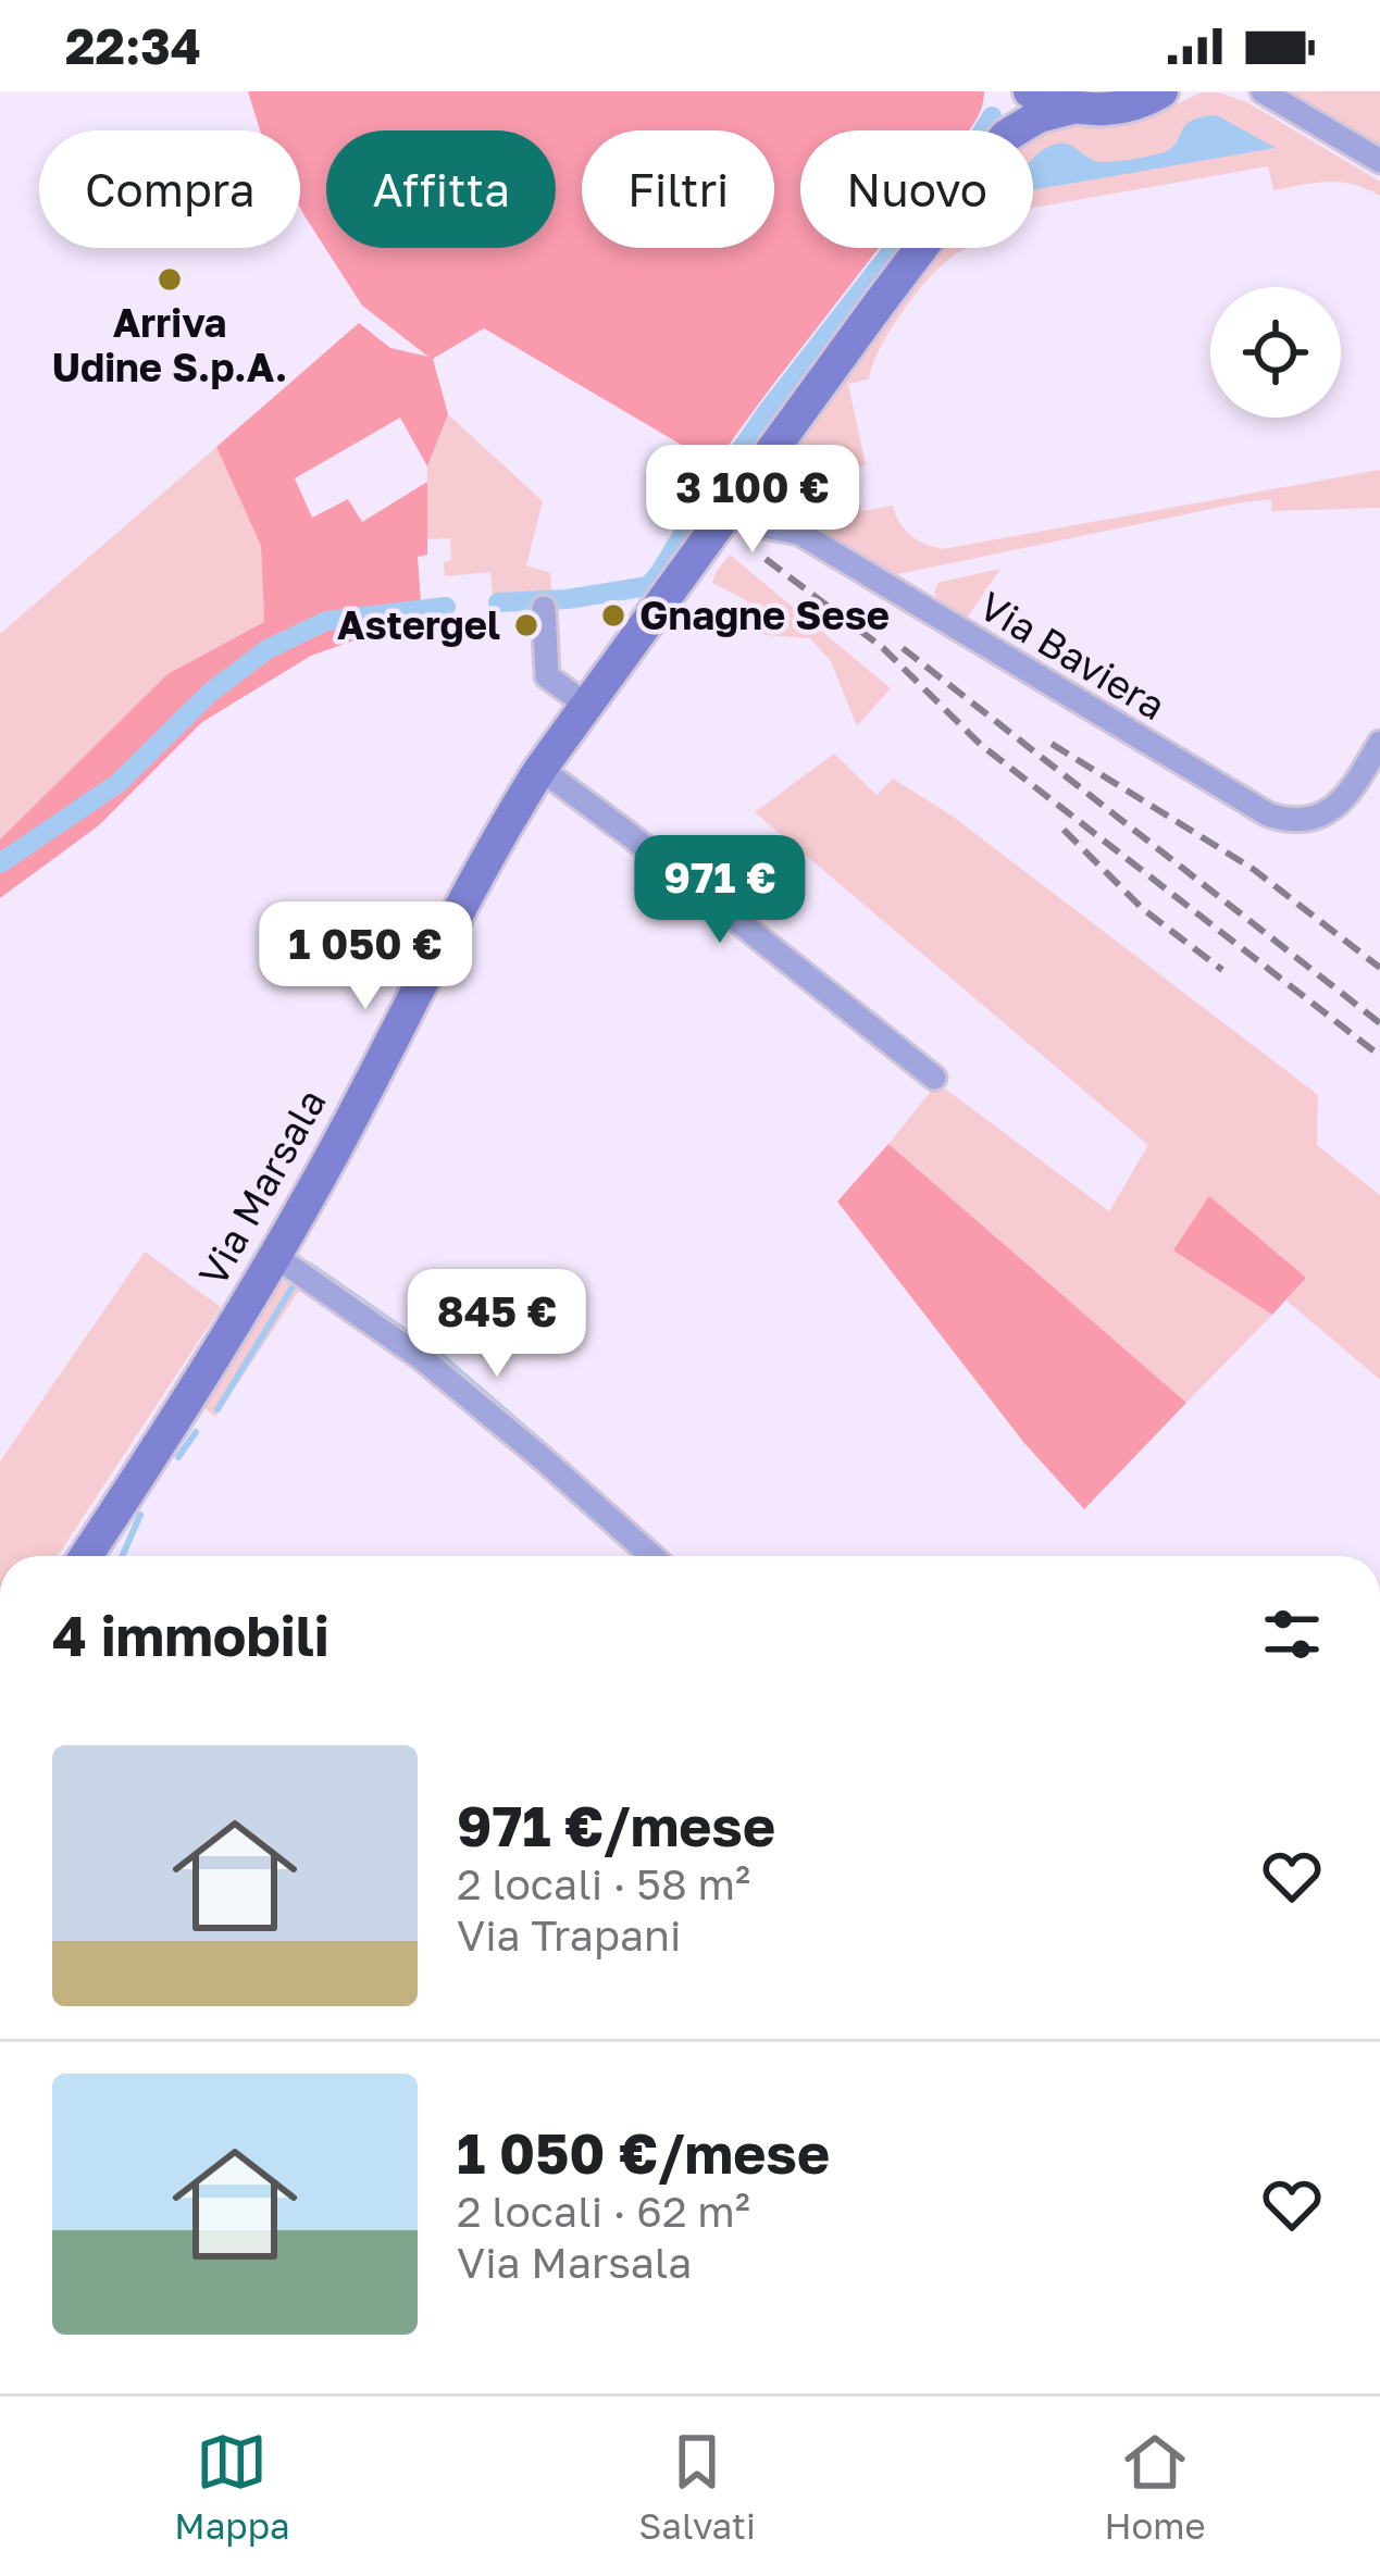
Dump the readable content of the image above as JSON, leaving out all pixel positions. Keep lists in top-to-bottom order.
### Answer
{
  "streets": {
    "street": ["Via Baviera", "Via Marsala"]
  },
  "crossings": [
    ["Via Baviera", "Via Marsala"]
  ],
  "places": ["Arriva Udine S.p.A.", "Gnagne Sese", "Astergel"],
  "page": {
    "status": "22:34",
    "chip": [
      "Compra",
      "Affitta",
      "Filtri",
      "Nuovo"
    ],
    "price": [
      "3 100 €",
      "971 €",
      "1 050 €",
      "845 €"
    ],
    "heading": "4 immobili",
    "list": [
      {
        "name": "971 €/mese",
        "note": "2 locali · 58 m² · Via Trapani"
      },
      {
        "name": "1 050 €/mese",
        "note": "2 locali · 62 m² · Via Marsala"
      }
    ],
    "tabs": ["Mappa", "Salvati", "Home"]
  }
}
